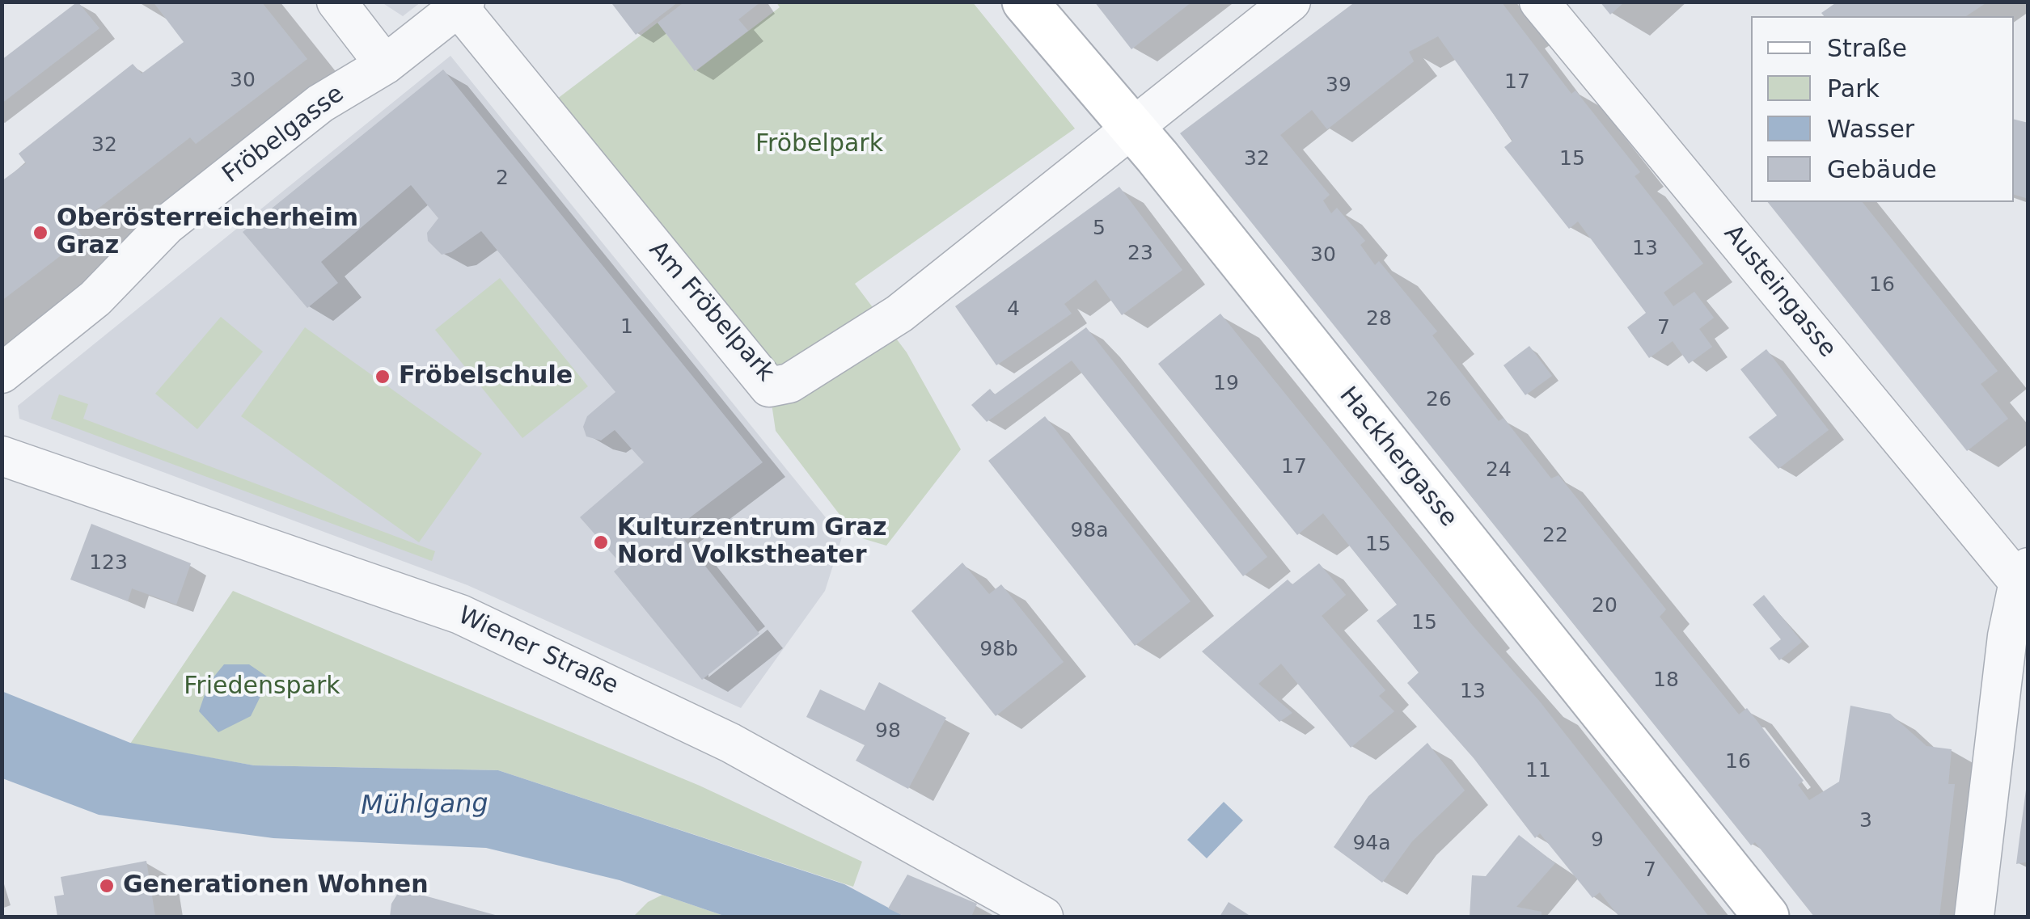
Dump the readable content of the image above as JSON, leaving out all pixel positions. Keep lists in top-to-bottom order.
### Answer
{
  "streets": {
    "main road": ["Hackhergasse"],
    "street": [
      "Fröbelgasse",
      "Austeingasse",
      "Am Fröbelpark",
      "Wiener Straße"
    ]
  },
  "crossings": [
    ["Fröbelgasse", "Am Fröbelpark"],
    ["Am Fröbelpark", "Hackhergasse"]
  ],
  "water": ["Mühlgang"],
  "parks": ["Fröbelpark", "Friedenspark"],
  "places": [
    "Oberösterreicherheim Graz",
    "Fröbelschule",
    "Kulturzentrum Graz Nord Volkstheater",
    "Generationen Wohnen"
  ],
  "house_numbers": [
    "30",
    "17",
    "39",
    "32",
    "32",
    "15",
    "2",
    "5",
    "13",
    "23",
    "30",
    "16",
    "4",
    "28",
    "1",
    "7",
    "19",
    "26",
    "17",
    "24",
    "98a",
    "22",
    "15",
    "123",
    "20",
    "15",
    "98b",
    "18",
    "13",
    "98",
    "16",
    "11",
    "3",
    "9",
    "94a",
    "7"
  ],
  "legend": [
    "Straße",
    "Park",
    "Wasser",
    "Gebäude"
  ]
}
